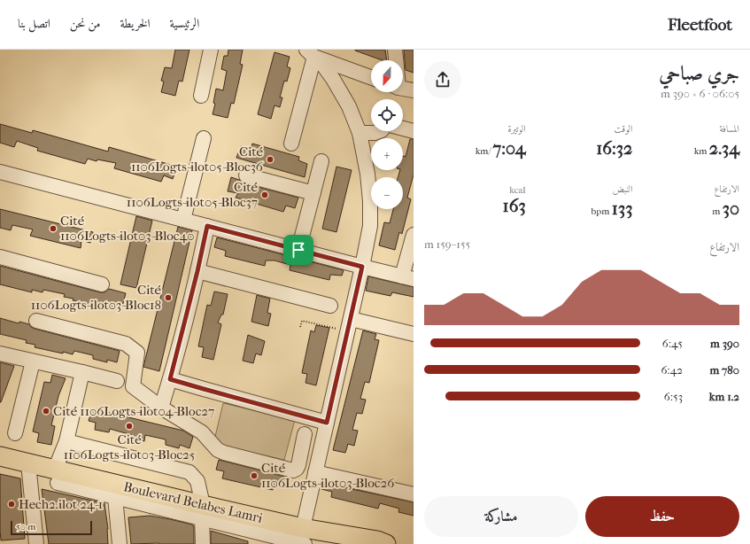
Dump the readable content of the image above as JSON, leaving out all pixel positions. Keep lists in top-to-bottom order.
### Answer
{
  "streets": {
    "main road": ["Boulevard Belabes Lamri"]
  },
  "places": [
    "Cité 1106Logts-ilot05-Bloc36",
    "Cité 1106Logts-ilot05-Bloc37",
    "Cité 1106Logts-ilot03-Bloc40",
    "Cité 1106Logts-ilot03-Bloc18",
    "Cité 1106Logts-ilot04-Bloc27",
    "Cité 1106Logts-ilot03-Bloc25",
    "Cité 1106Logts-ilot03-Bloc26",
    "Hech2.ilot 24-1"
  ],
  "scale_bar": "50 m",
  "north": "bottom",
  "page": {
    "header": "Fleetfoot",
    "nav": [
      "الرئيسية",
      "الخريطة",
      "من نحن",
      "اتصل بنا"
    ],
    "heading": ["جري صباحي", "06:05 · 6 × 390 m"],
    "map_buttons": ["+", "−"],
    "stats": [
      ["المسافة", "2.34 km"],
      ["الوقت", "16:32"],
      ["الوتيرة", "7:04 /km"],
      ["الارتفاع", "30 m"],
      ["النبض", "133 bpm"],
      ["kcal", "163"]
    ],
    "chart": ["الارتفاع", "155–159 m"],
    "list": [
      {
        "name": "390 m",
        "note": "6:45"
      },
      {
        "name": "780 m",
        "note": "6:42"
      },
      {
        "name": "1.2 km",
        "note": "6:53"
      }
    ],
    "buttons": ["حفظ", "مشاركة"],
    "scale": "50 m"
  }
}
